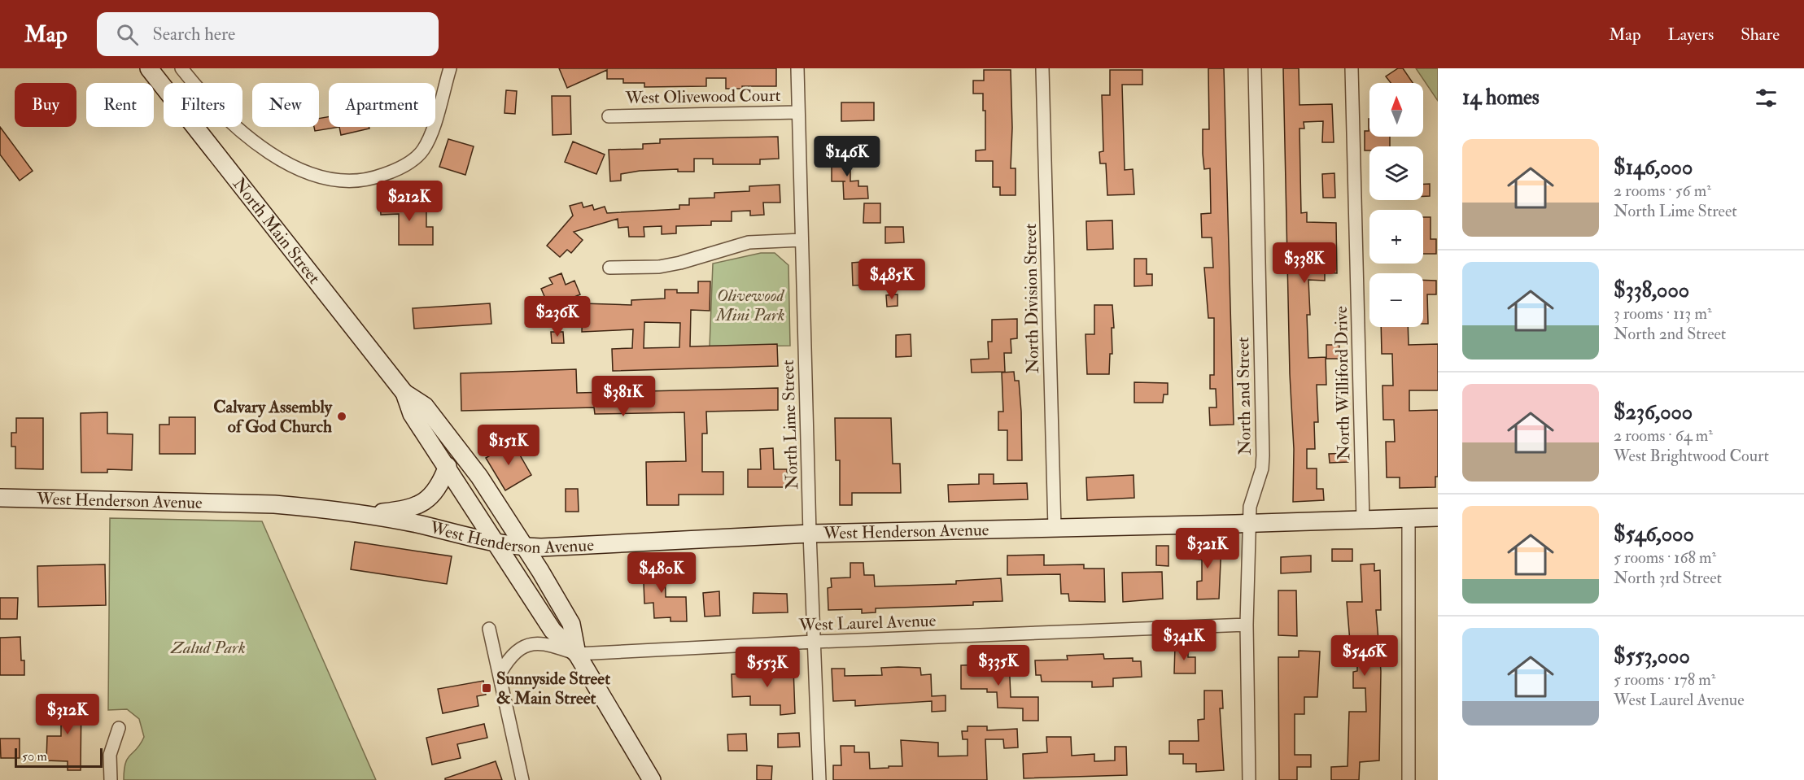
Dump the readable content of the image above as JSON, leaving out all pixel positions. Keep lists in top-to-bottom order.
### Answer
{
  "streets": {
    "main road": ["North Main Street", "West Henderson Avenue"],
    "street": [
      "West Olivewood Court",
      "North Division Street",
      "North Williford Drive",
      "North 2nd Street",
      "North Lime Street",
      "West Laurel Avenue"
    ]
  },
  "crossings": [
    ["West Olivewood Court", "North Lime Street"],
    ["North Main Street", "West Henderson Avenue"],
    ["North Main Street", "West Laurel Avenue"],
    ["North Division Street", "West Henderson Avenue"],
    ["North Williford Drive", "West Henderson Avenue"],
    ["North 2nd Street", "West Henderson Avenue"],
    ["North 2nd Street", "West Laurel Avenue"],
    ["North Lime Street", "West Henderson Avenue"],
    ["North Lime Street", "West Laurel Avenue"]
  ],
  "parks": ["Olivewood Mini Park", "Zalud Park"],
  "places": {
    "other": ["Calvary Assembly of God Church"],
    "transit": ["Sunnyside Street & Main Street"]
  },
  "scale_bar": "50 m",
  "north": "top",
  "page": {
    "header": "Map",
    "search": "Search here",
    "nav": ["Map", "Layers", "Share"],
    "heading": "14 homes",
    "map_buttons": ["+", "−"],
    "chip": [
      "Buy",
      "Rent",
      "Filters",
      "New",
      "Apartment"
    ],
    "list": [
      {
        "name": "$146,000",
        "note": "2 rooms · 56 m² · North Lime Street"
      },
      {
        "name": "$338,000",
        "note": "3 rooms · 113 m² · North 2nd Street"
      },
      {
        "name": "$236,000",
        "note": "2 rooms · 64 m² · West Brightwood Court"
      },
      {
        "name": "$546,000",
        "note": "5 rooms · 168 m² · North 3rd Street"
      },
      {
        "name": "$553,000",
        "note": "5 rooms · 178 m² · West Laurel Avenue"
      }
    ],
    "price": [
      "$146K",
      "$212K",
      "$338K",
      "$485K",
      "$236K",
      "$381K",
      "$151K",
      "$321K",
      "$480K",
      "$341K",
      "$546K",
      "$335K",
      "$553K",
      "$312K"
    ],
    "scale": "50 m"
  }
}
